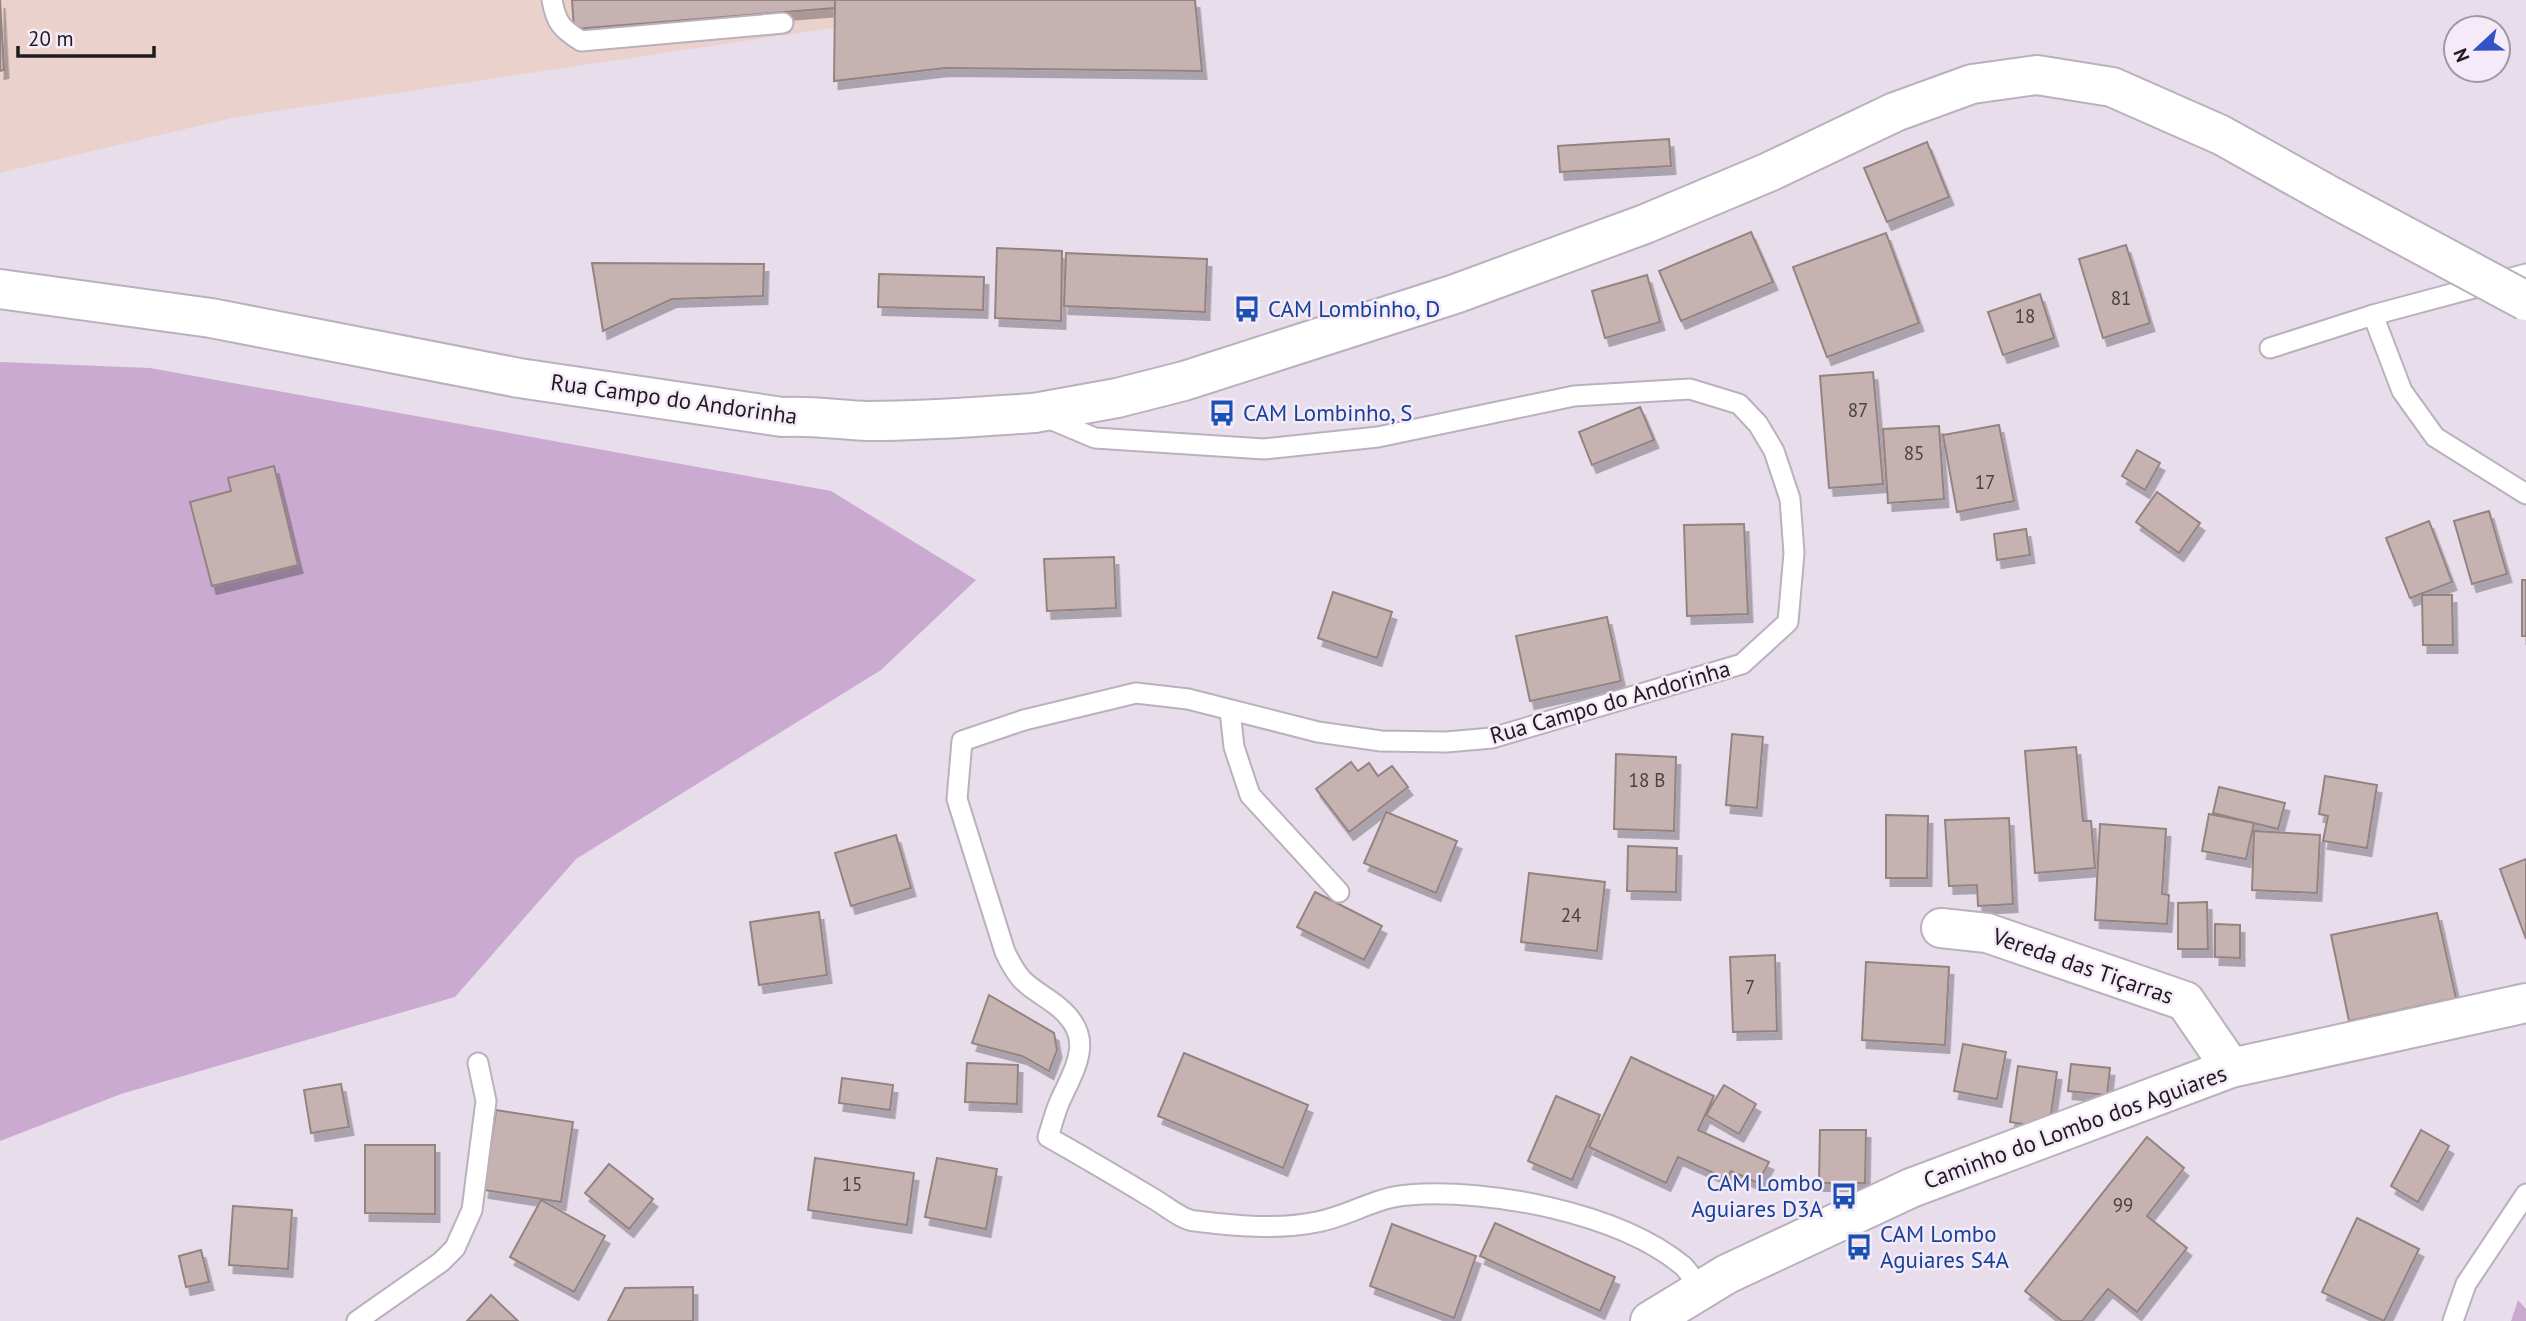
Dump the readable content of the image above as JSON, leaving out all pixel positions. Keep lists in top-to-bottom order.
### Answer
{
  "streets": {
    "street": ["Rua Campo do Andorinha", "Vereda das Tiçarras", "Caminho do Lombo dos Aguiares"]
  },
  "crossings": [
    ["Rua Campo do Andorinha", "Caminho do Lombo dos Aguiares"],
    ["Vereda das Tiçarras", "Caminho do Lombo dos Aguiares"]
  ],
  "places": {
    "bus stop": [
      "CAM Lombinho, D",
      "CAM Lombinho, S",
      "CAM Lombo Aguiares D3A",
      "CAM Lombo Aguiares S4A"
    ]
  },
  "house_numbers": [
    "81",
    "18",
    "87",
    "85",
    "17",
    "18 B",
    "24",
    "7",
    "15",
    "99"
  ],
  "scale_bar": "20 m",
  "north": "left"
}
